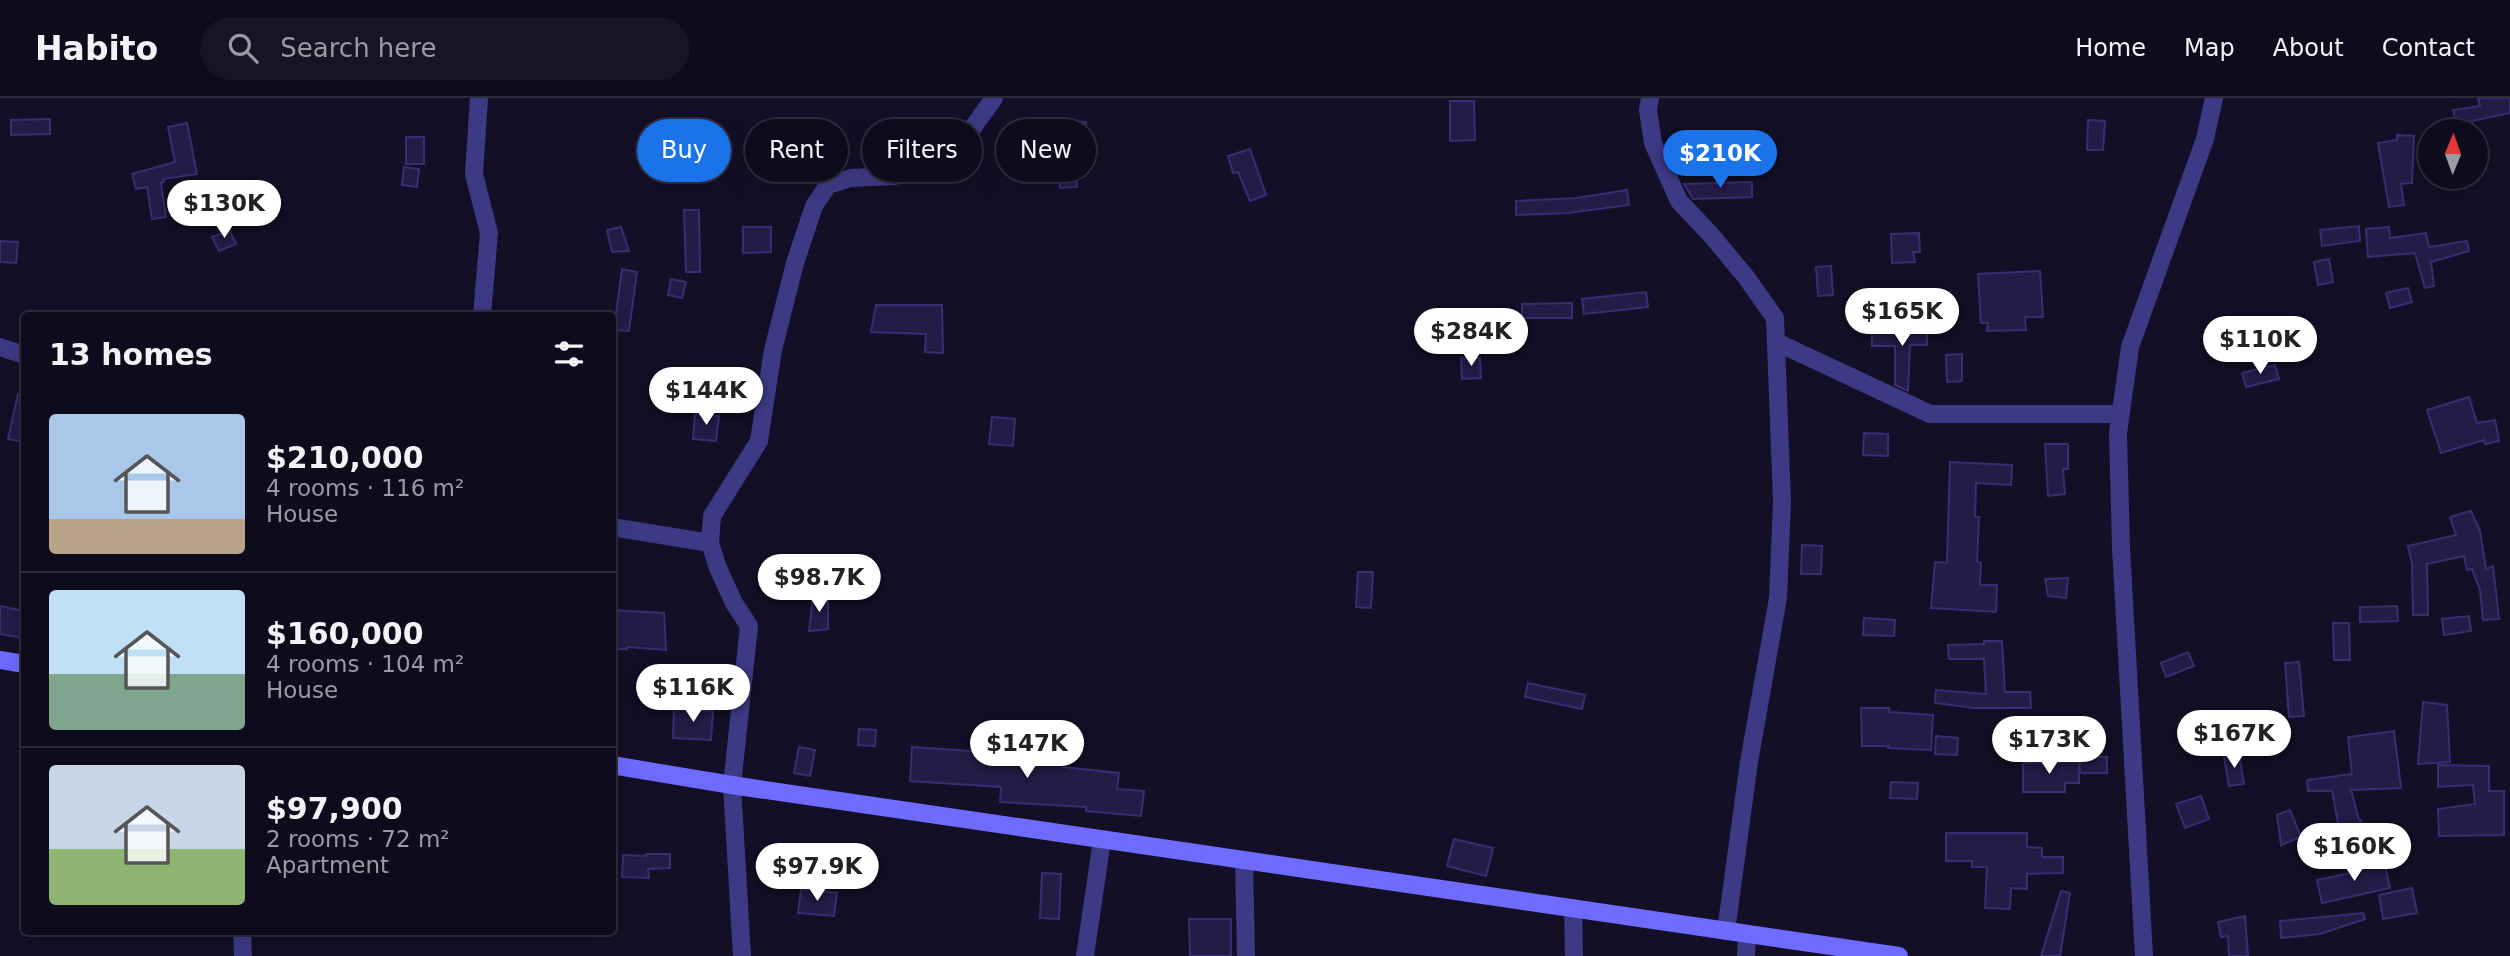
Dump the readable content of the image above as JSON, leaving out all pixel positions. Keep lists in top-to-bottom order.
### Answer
{
  "north": "top",
  "page": {
    "header": "Habito",
    "search": "Search here",
    "nav": [
      "Home",
      "Map",
      "About",
      "Contact"
    ],
    "chip": [
      "Buy",
      "Rent",
      "Filters",
      "New"
    ],
    "price": [
      "$210K",
      "$130K",
      "$165K",
      "$284K",
      "$110K",
      "$144K",
      "$98.7K",
      "$116K",
      "$167K",
      "$173K",
      "$147K",
      "$160K",
      "$97.9K"
    ],
    "heading": "13 homes",
    "list": [
      {
        "name": "$210,000",
        "note": "4 rooms · 116 m² · House"
      },
      {
        "name": "$160,000",
        "note": "4 rooms · 104 m² · House"
      },
      {
        "name": "$97,900",
        "note": "2 rooms · 72 m² · Apartment"
      }
    ]
  }
}
